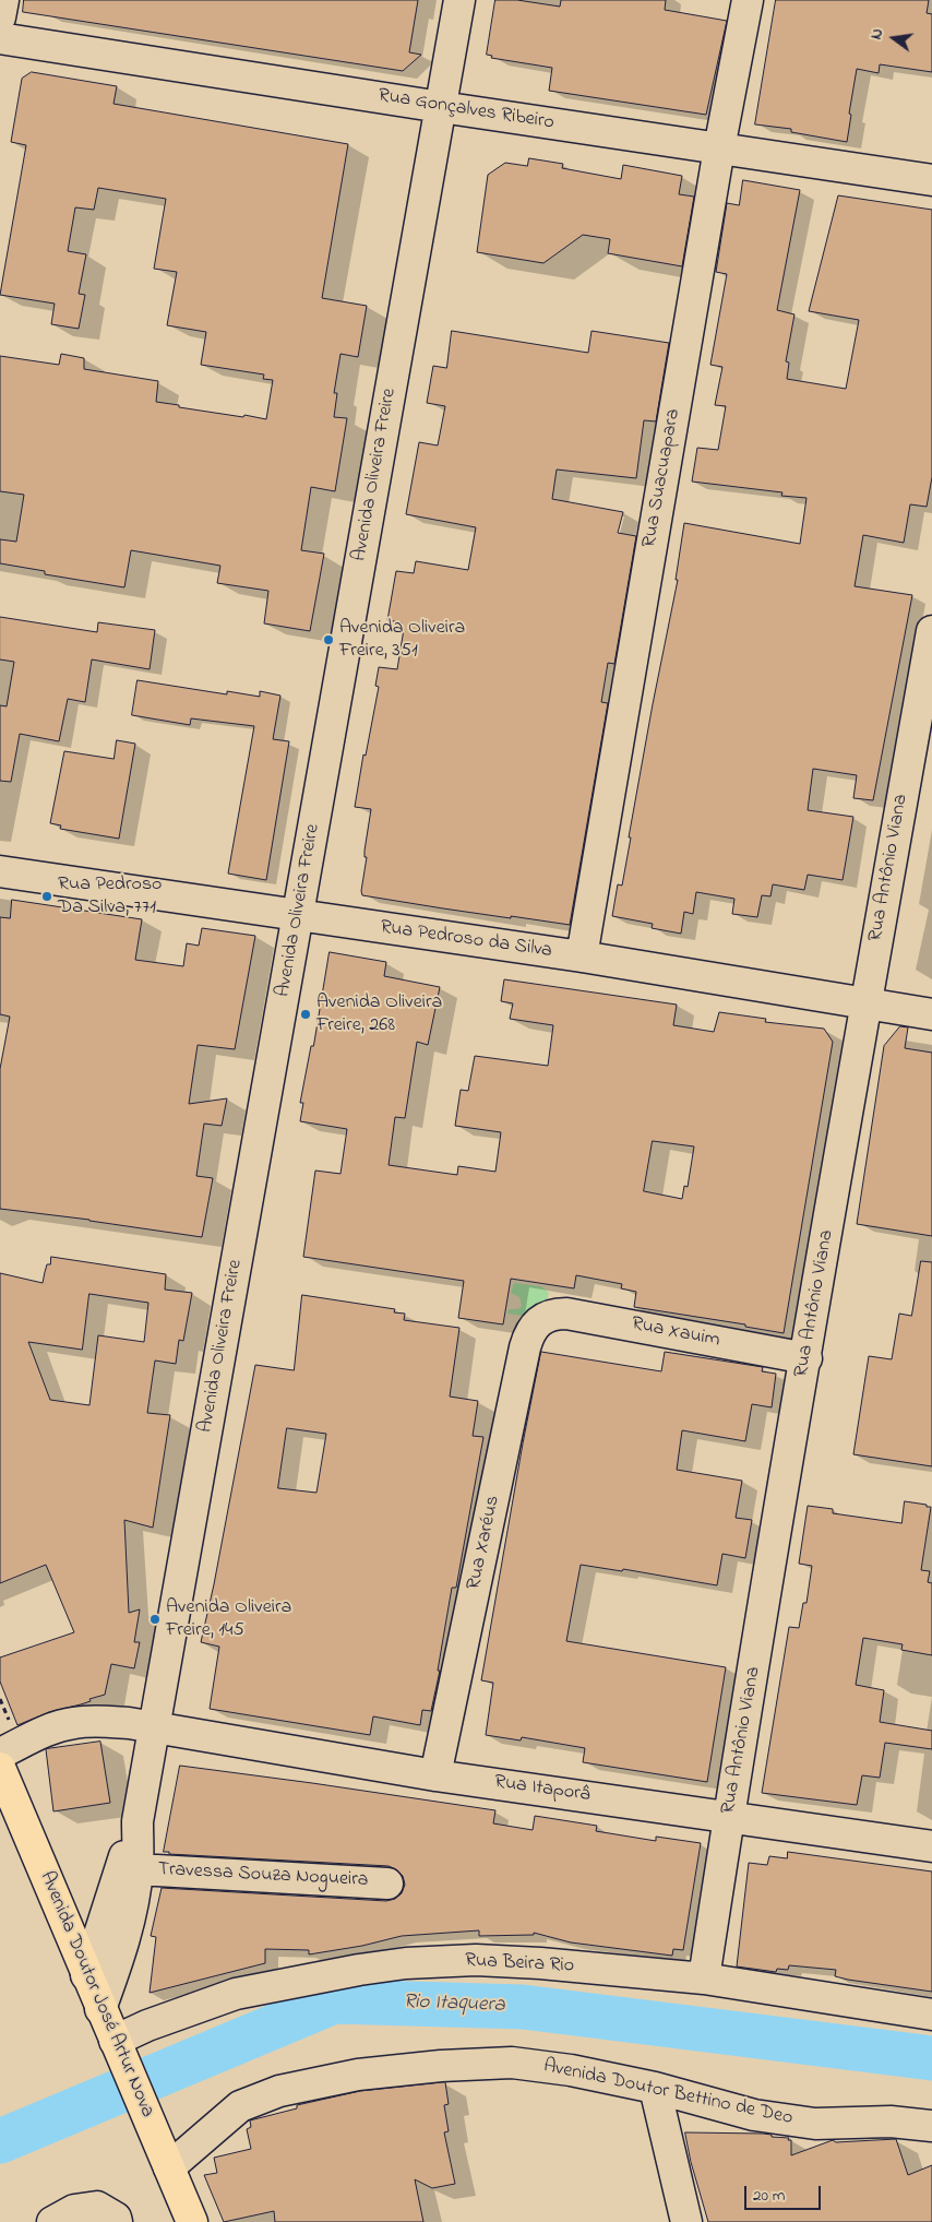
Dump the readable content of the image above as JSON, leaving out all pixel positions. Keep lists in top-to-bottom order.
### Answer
{
  "streets": {
    "main road": ["Avenida Doutor José Artur Nova"],
    "street": [
      "Rua Gonçalves Ribeiro",
      "Avenida Oliveira Freire",
      "Rua Suacuapara",
      "Rua Antônio Viana",
      "Rua Pedroso da Silva",
      "Rua Xauim",
      "Rua Xaréus",
      "Rua Itaporâ",
      "Travessa Souza Nogueira",
      "Rua Beira Rio",
      "Avenida Doutor Bettino de Deo"
    ]
  },
  "crossings": [
    ["Rua Gonçalves Ribeiro", "Avenida Oliveira Freire"],
    ["Rua Gonçalves Ribeiro", "Rua Suacuapara"],
    ["Avenida Oliveira Freire", "Rua Pedroso da Silva"],
    ["Avenida Oliveira Freire", "Rua Itaporâ"],
    ["Avenida Oliveira Freire", "Travessa Souza Nogueira"],
    ["Avenida Oliveira Freire", "Avenida Doutor José Artur Nova"],
    ["Rua Suacuapara", "Rua Pedroso da Silva"],
    ["Rua Antônio Viana", "Rua Pedroso da Silva"],
    ["Rua Antônio Viana", "Rua Xauim"],
    ["Rua Antônio Viana", "Rua Itaporâ"],
    ["Rua Antônio Viana", "Rua Beira Rio"],
    ["Rua Xauim", "Rua Xaréus"],
    ["Rua Xaréus", "Rua Itaporâ"],
    ["Rua Beira Rio", "Avenida Doutor José Artur Nova"],
    ["Avenida Doutor José Artur Nova", "Avenida Doutor Bettino de Deo"]
  ],
  "water": ["Rio Itaquera"],
  "places": [
    "Avenida Oliveira Freire, 351",
    "Rua Pedroso Da Silva, 771",
    "Avenida Oliveira Freire, 268",
    "Avenida Oliveira Freire, 145"
  ],
  "scale_bar": "20 m",
  "north": "left"
}
